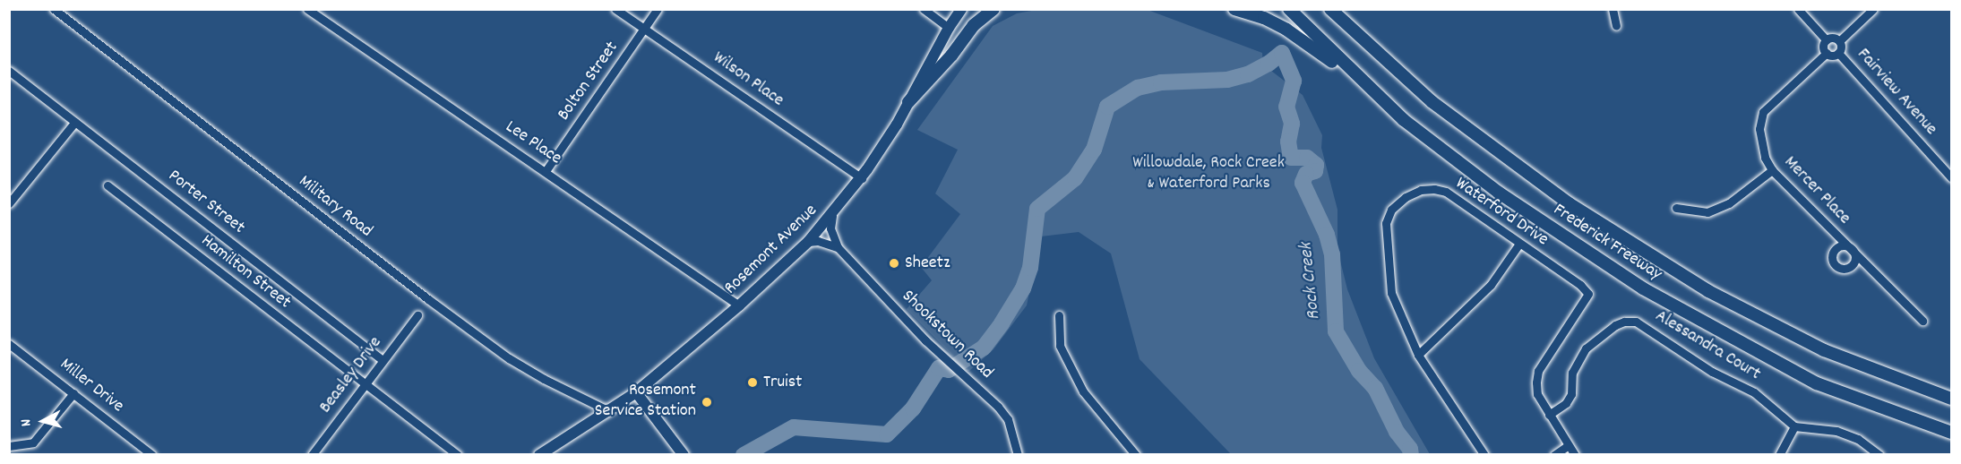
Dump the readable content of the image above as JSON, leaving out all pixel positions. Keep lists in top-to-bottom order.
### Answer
{
  "streets": {
    "highway": ["Frederick Freeway"],
    "main road": ["Rosemont Avenue"],
    "street": [
      "Wilson Place",
      "Bolton Street",
      "Fairview Avenue",
      "Lee Place",
      "Mercer Place",
      "Porter Street",
      "Military Road",
      "Waterford Drive",
      "Hamilton Street",
      "Shookstown Road",
      "Alessandra Court",
      "Beasley Drive",
      "Miller Drive"
    ]
  },
  "crossings": [
    ["Wilson Place", "Bolton Street"],
    ["Wilson Place", "Rosemont Avenue"],
    ["Bolton Street", "Lee Place"],
    ["Fairview Avenue", "Mercer Place"],
    ["Lee Place", "Rosemont Avenue"],
    ["Porter Street", "Beasley Drive"],
    ["Military Road", "Rosemont Avenue"],
    ["Waterford Drive", "Alessandra Court"],
    ["Rosemont Avenue", "Shookstown Road"],
    ["Hamilton Street", "Beasley Drive"]
  ],
  "water": ["Rock Creek"],
  "parks": ["Willowdale, Rock Creek & Waterford Parks"],
  "places": ["Sheetz", "Truist", "Rosemont Service Station"],
  "north": "left"
}
